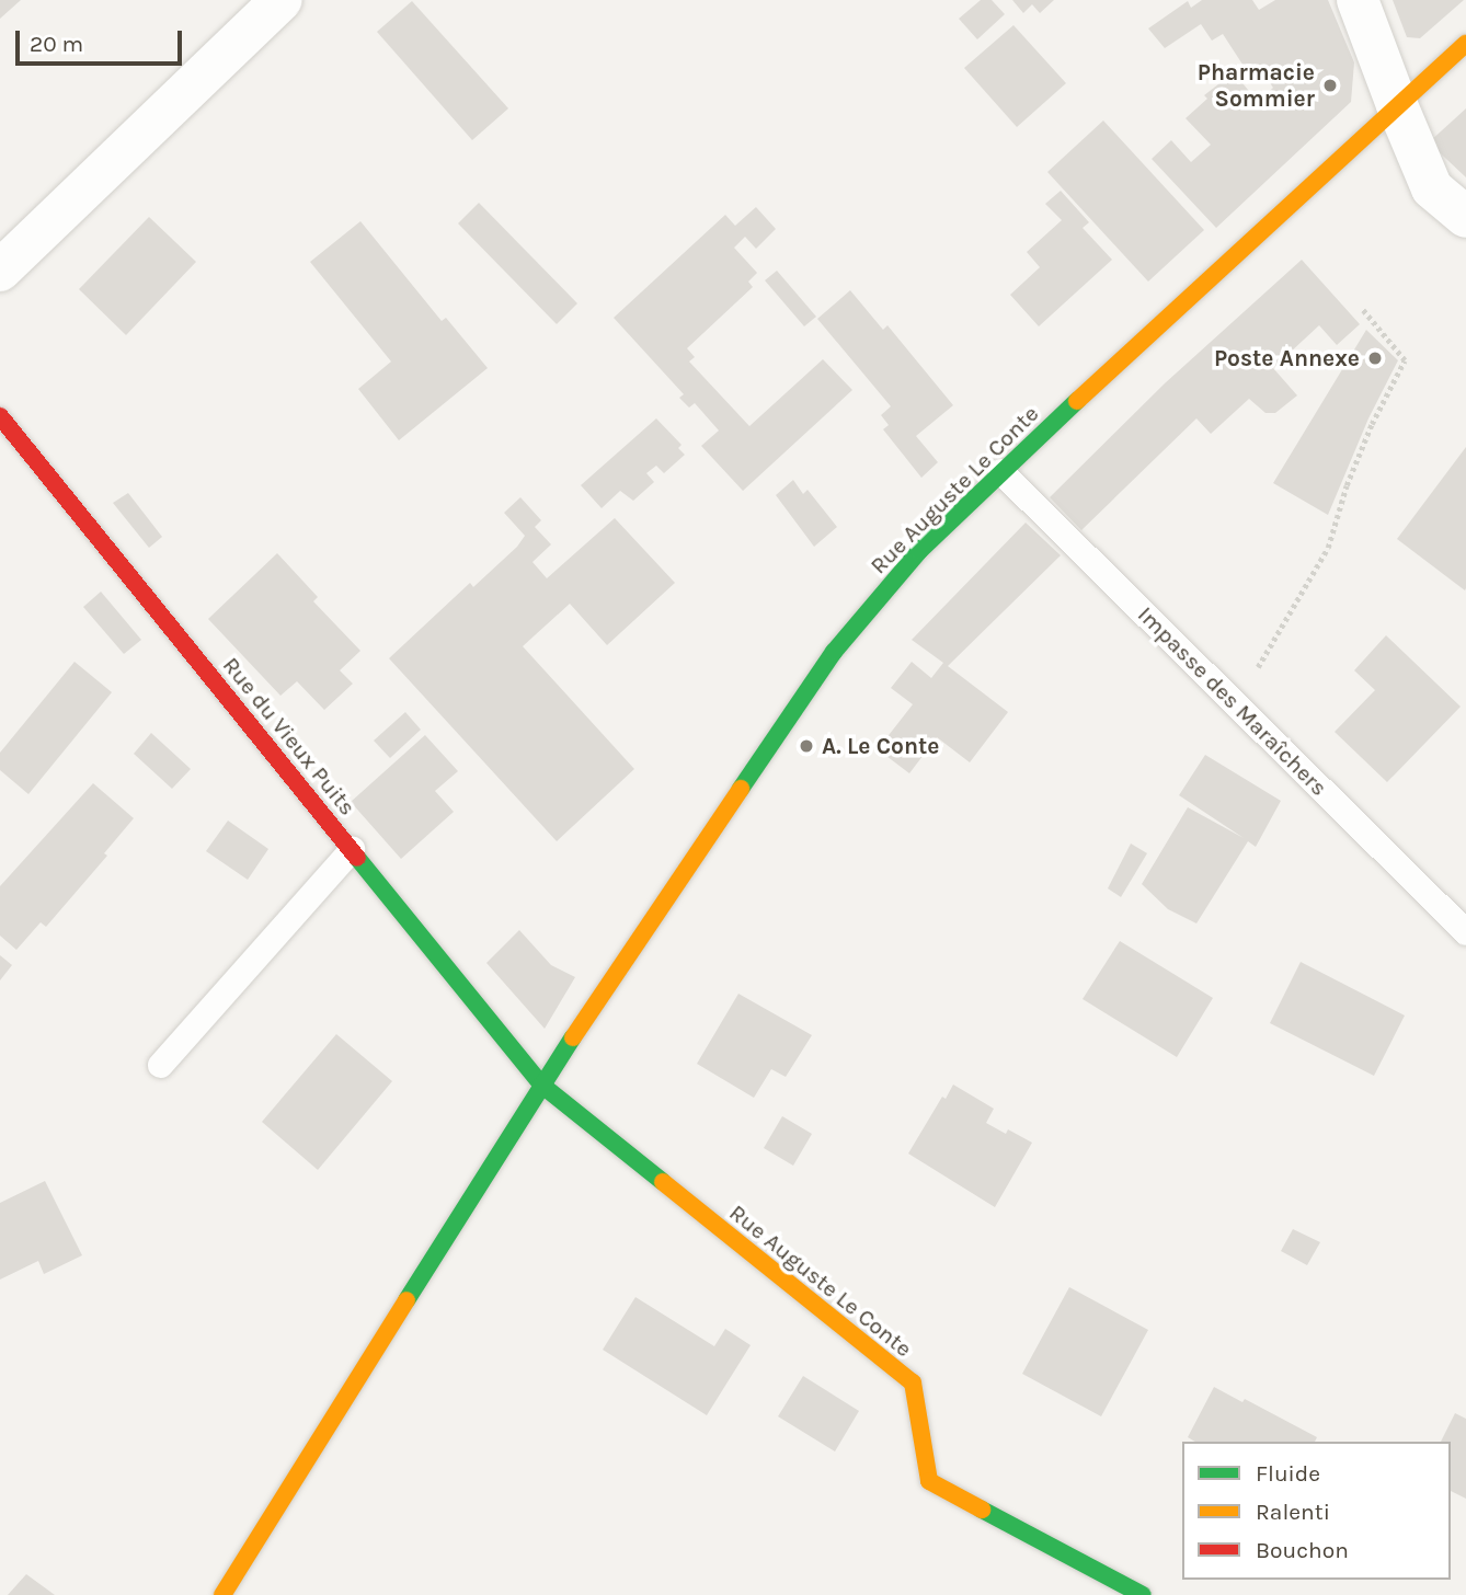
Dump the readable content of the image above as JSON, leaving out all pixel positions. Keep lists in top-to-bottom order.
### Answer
{
  "streets": {
    "street": ["Rue Auguste Le Conte", "Rue du Vieux Puits"],
    "lane": ["Impasse des Maraîchers"]
  },
  "crossings": [
    ["Rue Auguste Le Conte", "Impasse des Maraîchers"],
    ["Rue Auguste Le Conte", "Rue du Vieux Puits"]
  ],
  "places": ["Pharmacie Sommier", "Poste Annexe", "A. Le Conte"],
  "legend": ["Fluide", "Ralenti", "Bouchon"],
  "scale_bar": "20 m"
}
